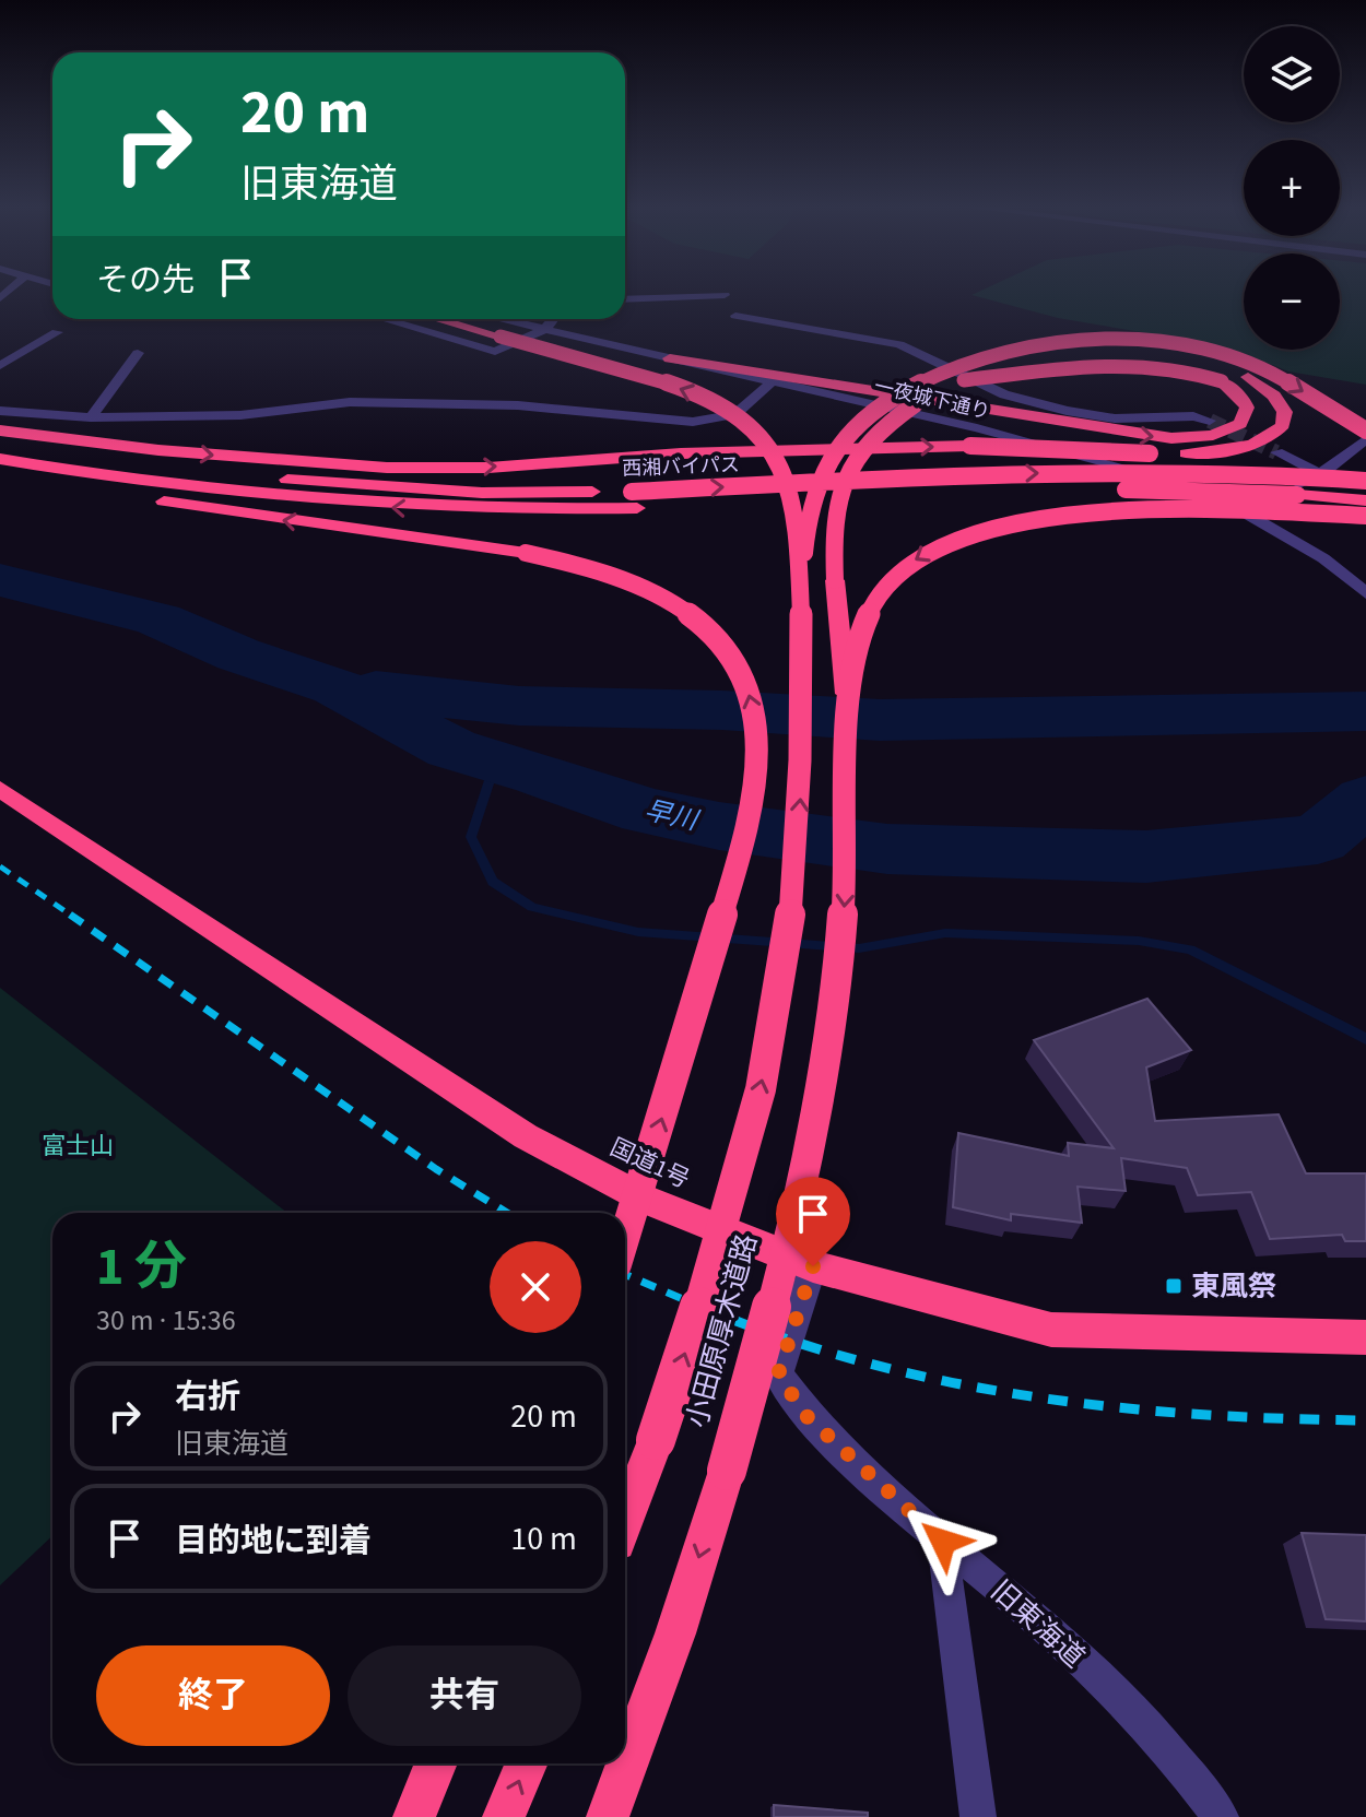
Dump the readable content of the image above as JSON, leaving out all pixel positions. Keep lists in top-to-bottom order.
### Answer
{
  "streets": {
    "highway": ["西湘バイパス", "国道1号", "小田原厚木道路"],
    "street": ["一夜城下通り", "旧東海道"]
  },
  "crossings": [
    ["国道1号", "旧東海道"]
  ],
  "water": ["早川"],
  "parks": ["富士山"],
  "places": {
    "transit": ["東風祭"]
  },
  "page": {
    "map_buttons": ["+", "−"],
    "turn": ["20 m", "旧東海道"],
    "then": "その先",
    "heading": ["1 分", "30 m · 15:36"],
    "list": [
      {
        "name": "右折",
        "note": "旧東海道",
        "value": "20 m"
      },
      {
        "name": "目的地に到着",
        "value": "10 m"
      }
    ],
    "buttons": ["終了", "共有"]
  }
}
